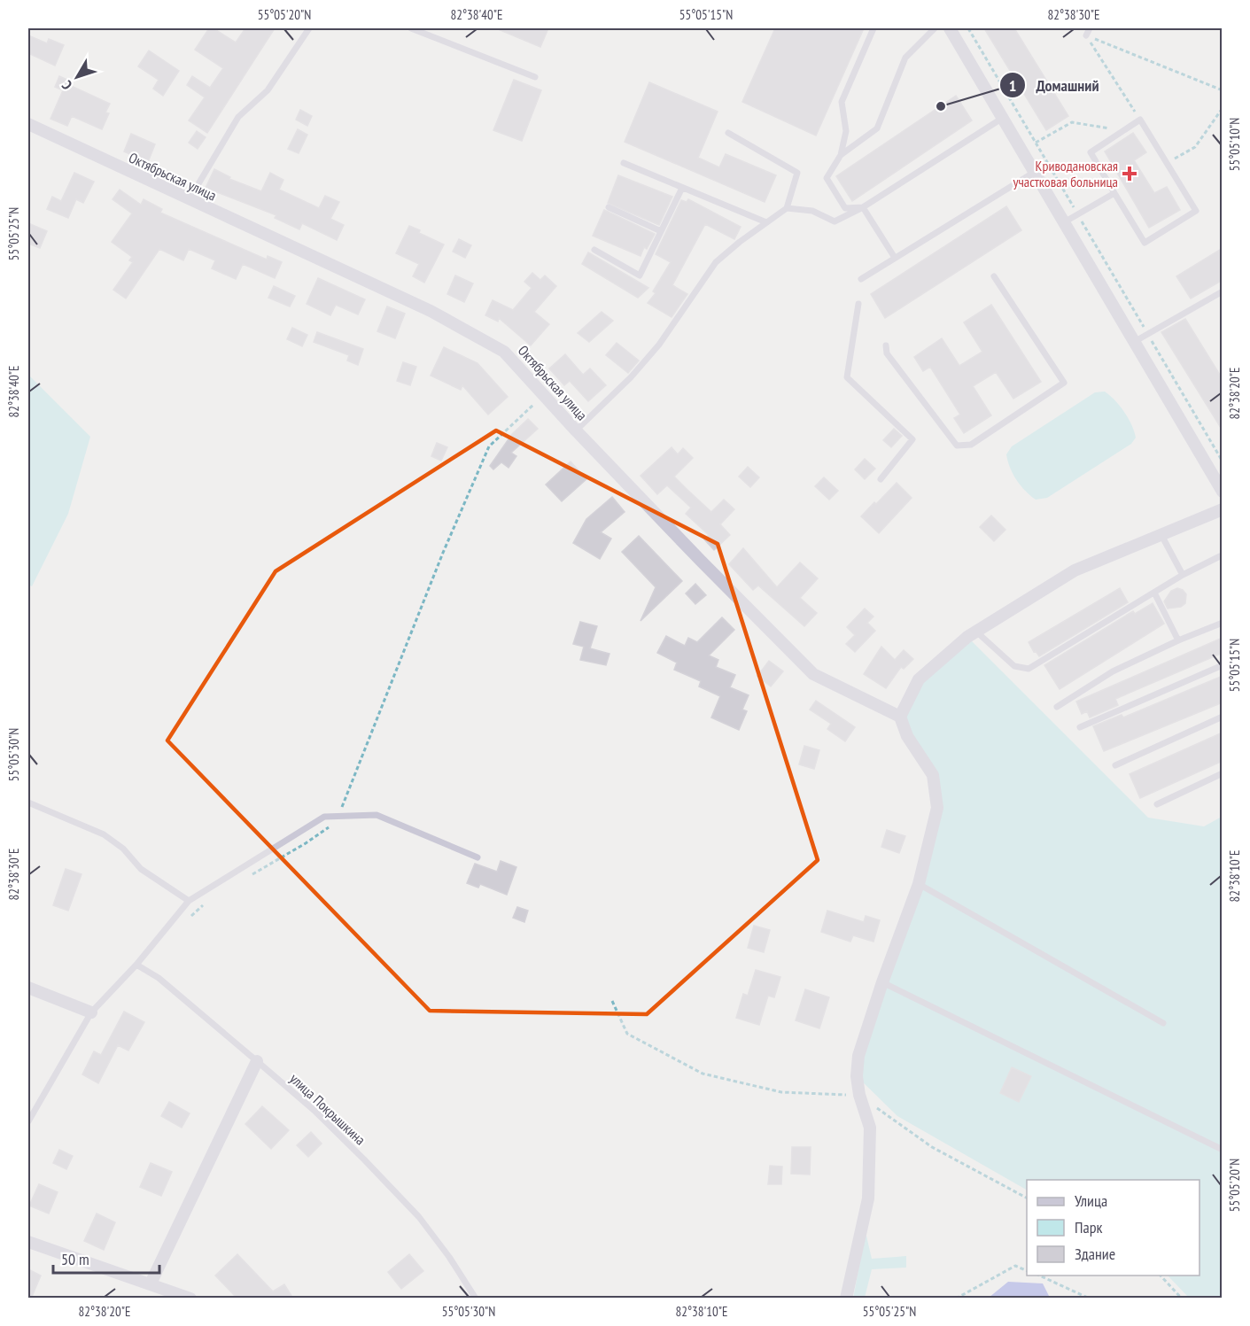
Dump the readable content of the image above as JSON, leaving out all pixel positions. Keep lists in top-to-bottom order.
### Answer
{
  "streets": {
    "street": ["Октябрьская улица"],
    "lane": ["улица Покрышкина"]
  },
  "places": {
    "other": ["Домашний"],
    "health": ["Криводановская участковая больница"]
  },
  "legend": ["Улица", "Парк", "Здание"],
  "scale_bar": "50 m",
  "north": "bottom left",
  "coordinates": [
    "55°05'20\"N",
    "82°38'40\"E",
    "55°05'15\"N",
    "82°38'30\"E",
    "55°05'10\"N",
    "55°05'25\"N",
    "82°38'20\"E",
    "55°05'30\"N",
    "82°38'10\"E"
  ]
}
